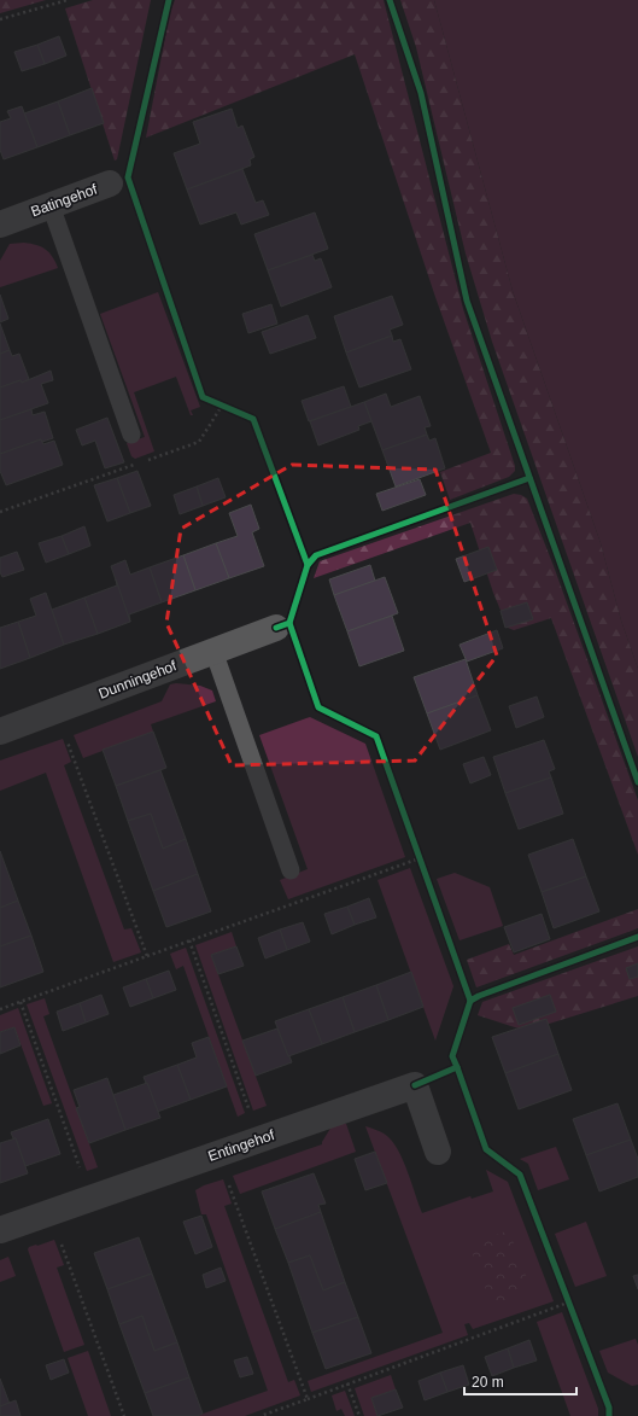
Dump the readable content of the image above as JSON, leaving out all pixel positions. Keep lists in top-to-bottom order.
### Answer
{
  "streets": {
    "street": ["Batingehof", "Dunningehof", "Entingehof"]
  },
  "scale_bar": "20 m"
}
